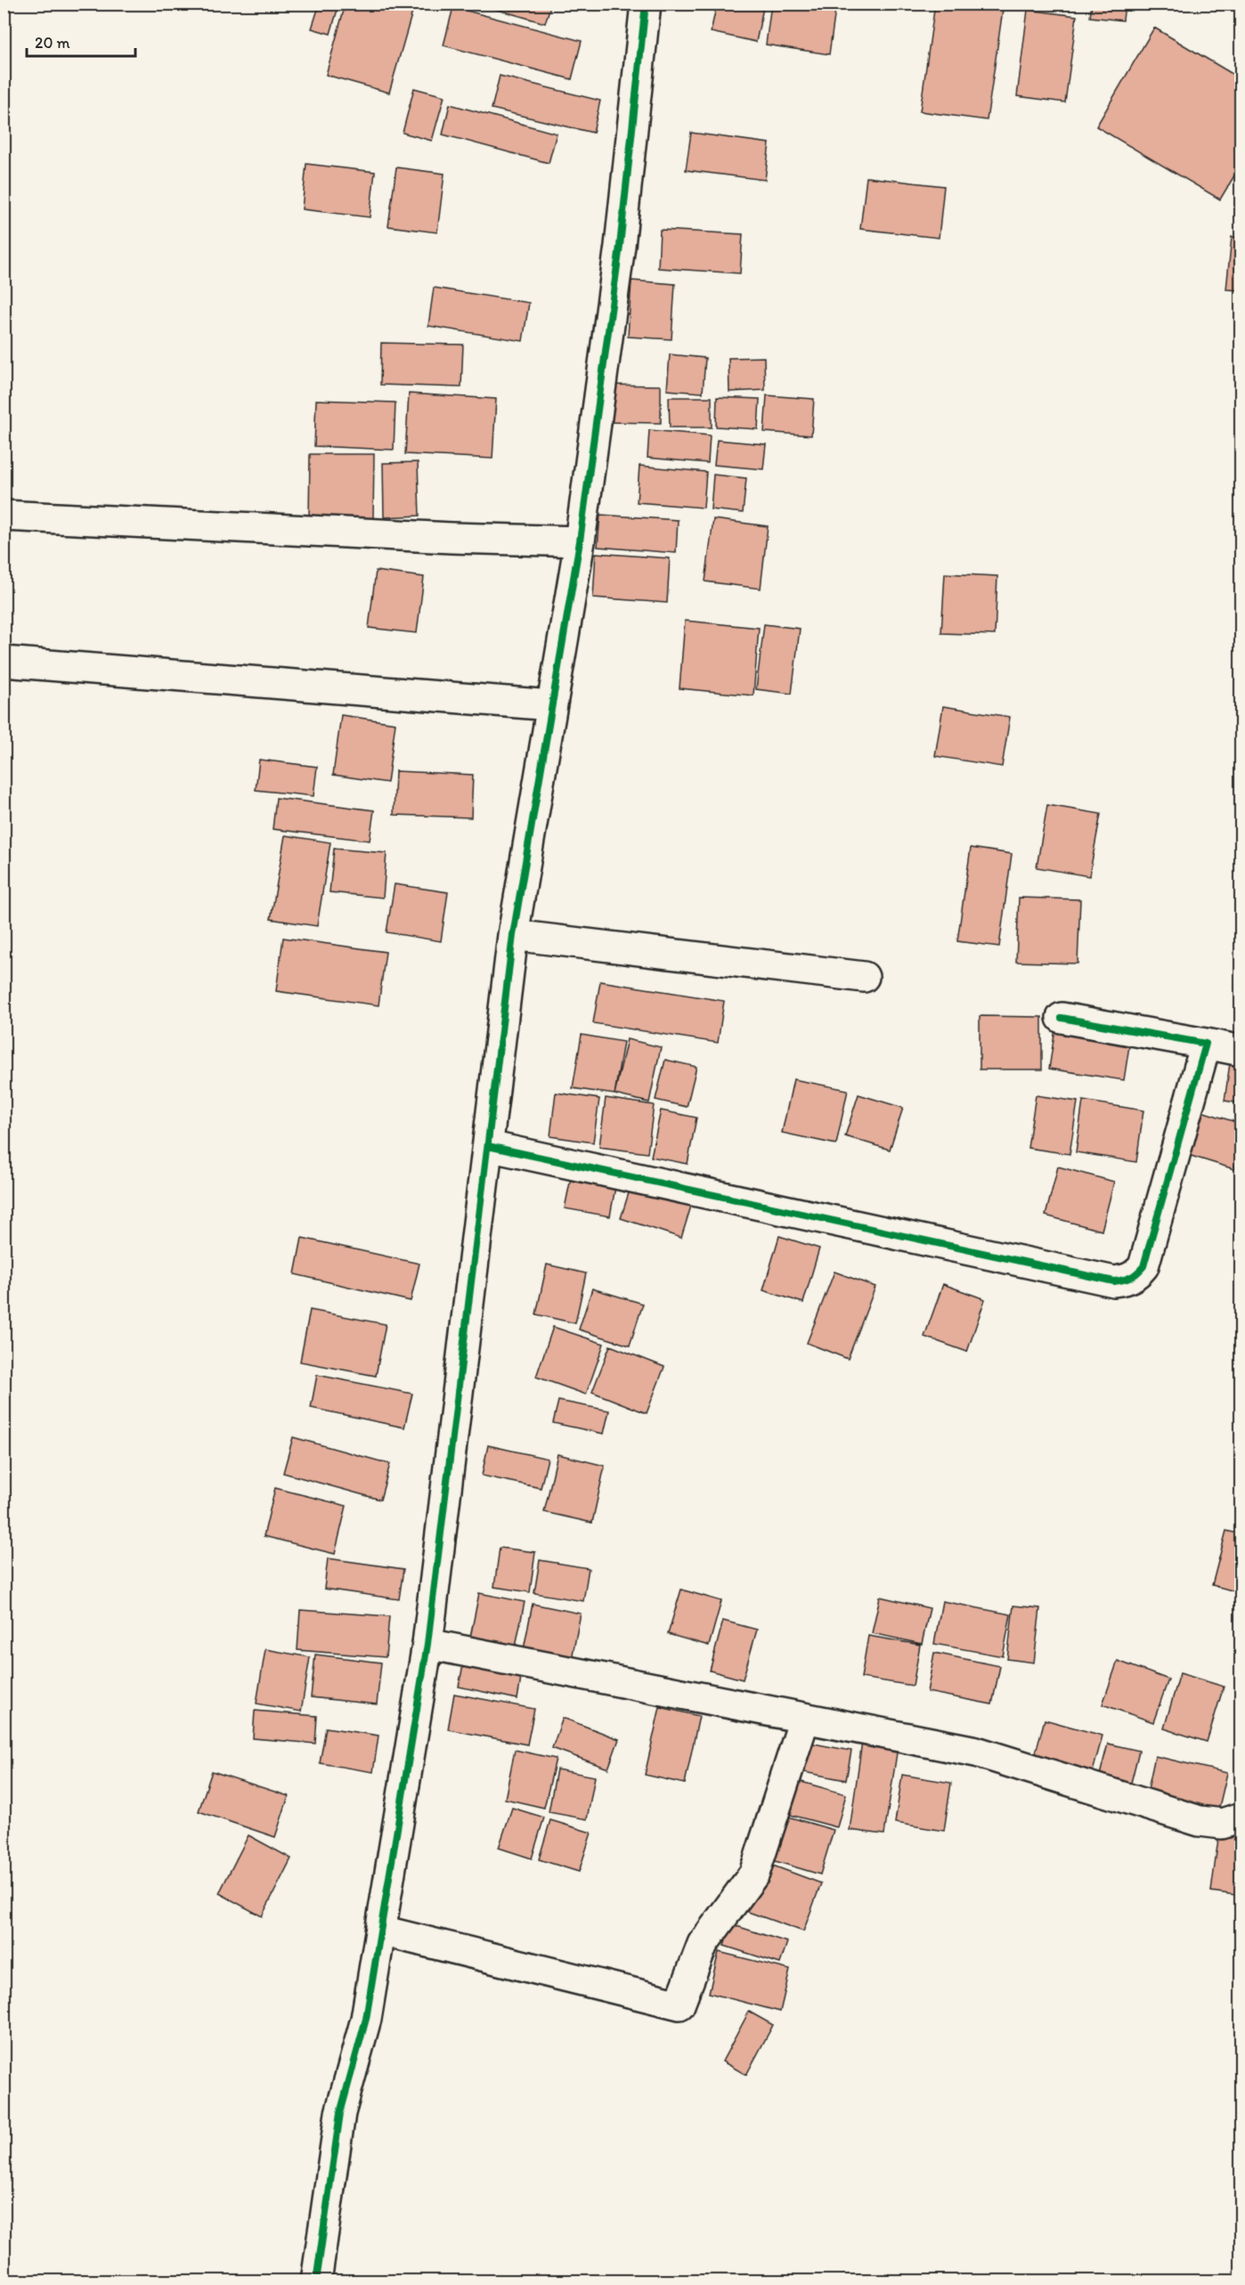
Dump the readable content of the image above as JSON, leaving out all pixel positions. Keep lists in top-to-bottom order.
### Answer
{
  "scale_bar": "20 m"
}
